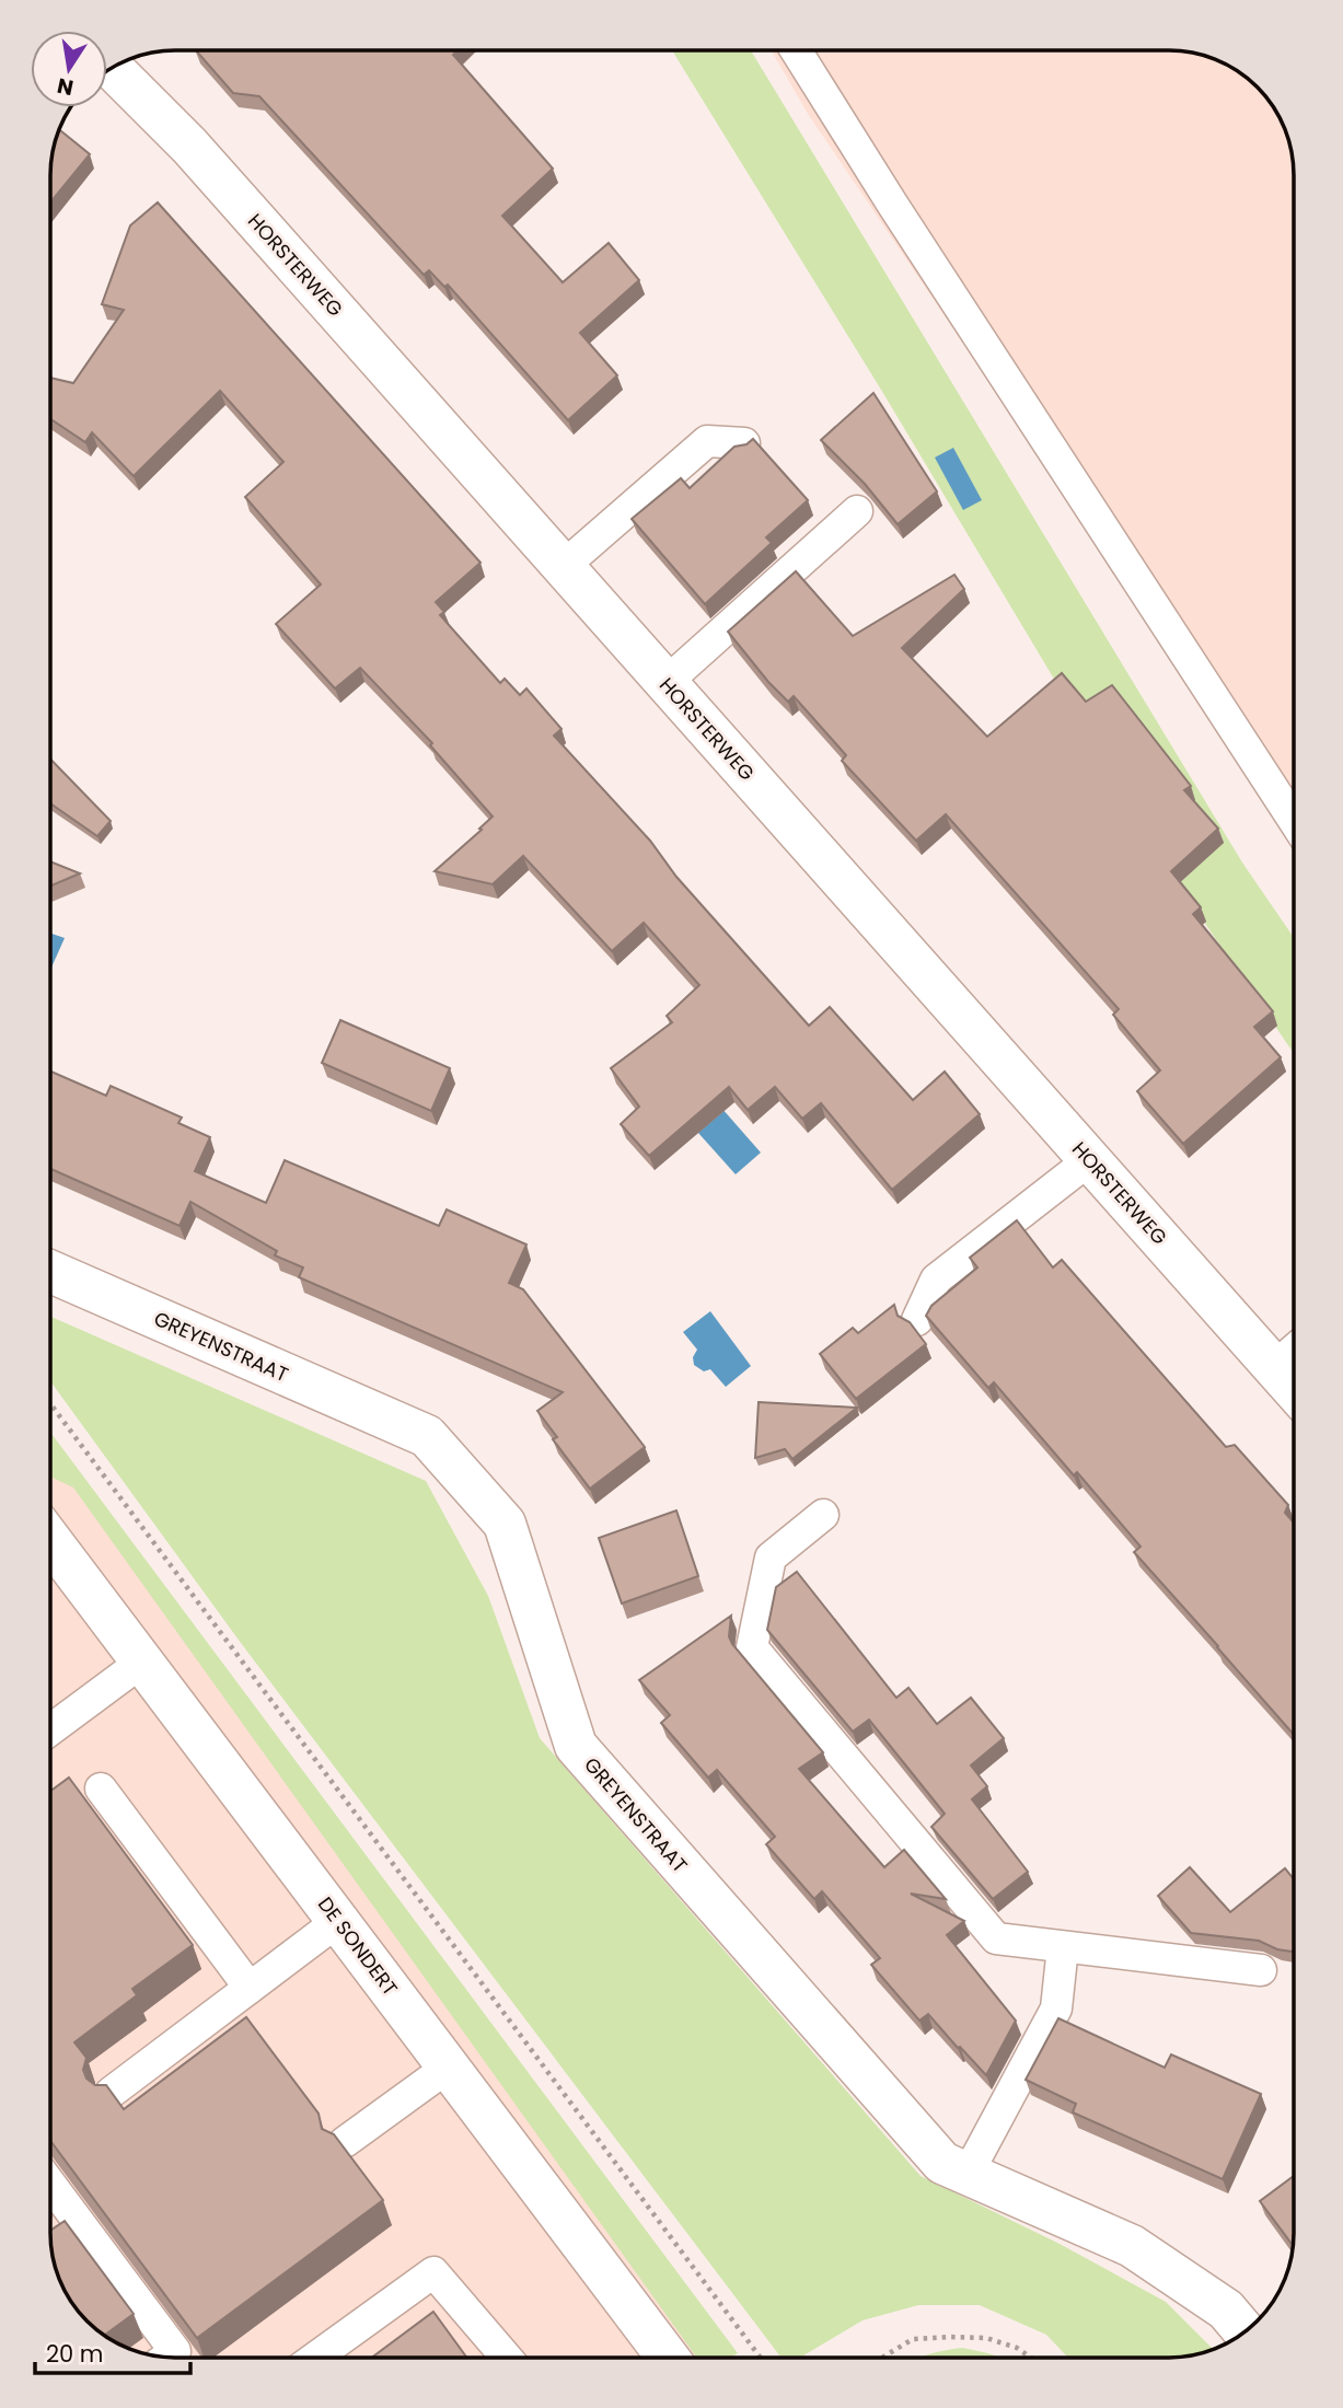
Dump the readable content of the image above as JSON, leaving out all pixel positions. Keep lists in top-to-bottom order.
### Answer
{
  "streets": {
    "street": ["HORSTERWEG", "GREYENSTRAAT", "DE SONDERT"]
  },
  "scale_bar": "20 m",
  "north": "bottom"
}
